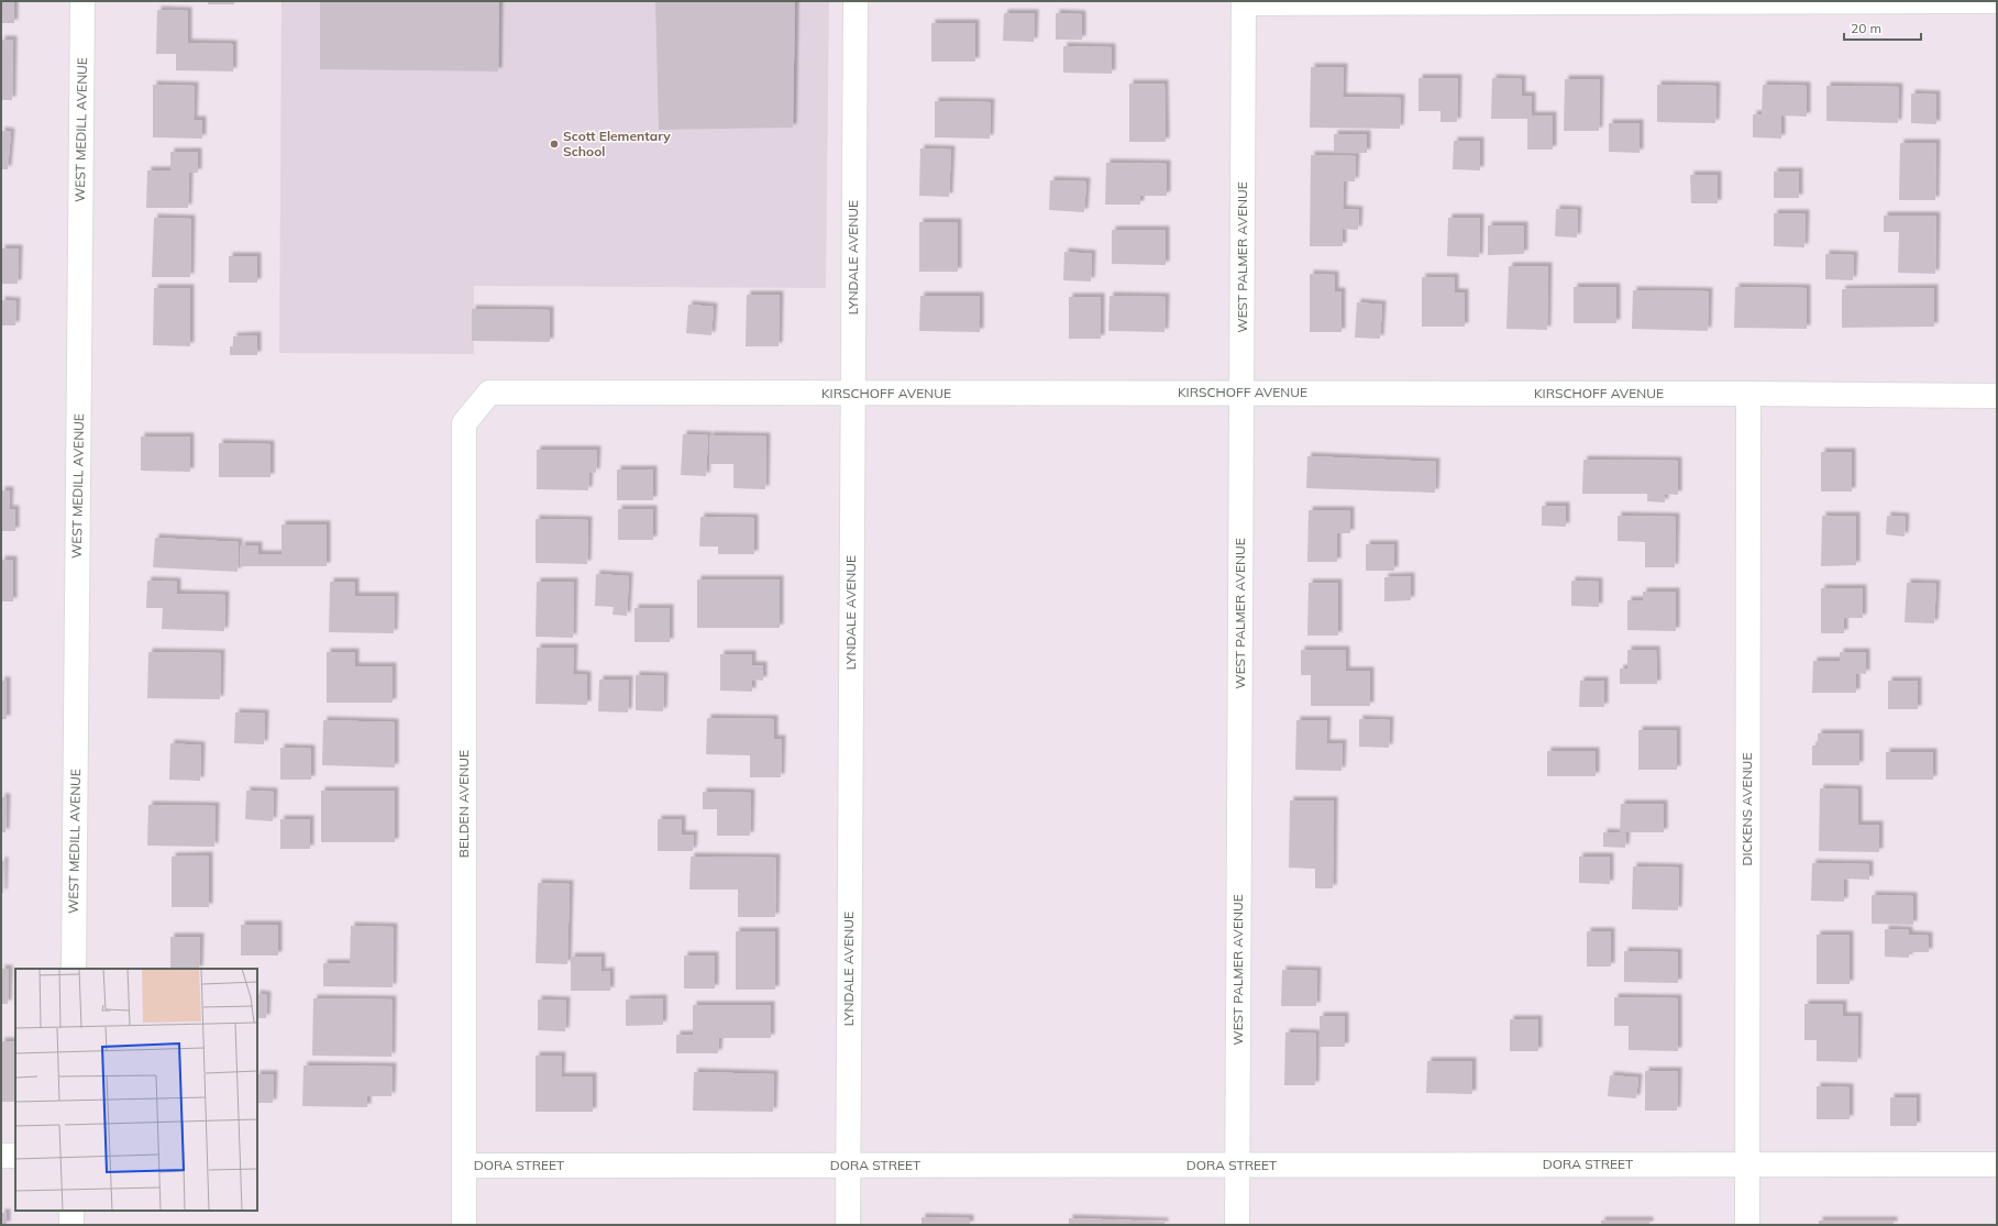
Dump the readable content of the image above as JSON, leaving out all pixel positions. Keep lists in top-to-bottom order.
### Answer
{
  "streets": {
    "street": [
      "WEST MEDILL AVENUE",
      "LYNDALE AVENUE",
      "WEST PALMER AVENUE",
      "KIRSCHOFF AVENUE",
      "BELDEN AVENUE",
      "DICKENS AVENUE",
      "DORA STREET"
    ]
  },
  "crossings": [
    ["LYNDALE AVENUE", "KIRSCHOFF AVENUE"],
    ["LYNDALE AVENUE", "DORA STREET"],
    ["WEST PALMER AVENUE", "KIRSCHOFF AVENUE"],
    ["WEST PALMER AVENUE", "DORA STREET"],
    ["KIRSCHOFF AVENUE", "BELDEN AVENUE"],
    ["KIRSCHOFF AVENUE", "DICKENS AVENUE"],
    ["BELDEN AVENUE", "DORA STREET"],
    ["DICKENS AVENUE", "DORA STREET"]
  ],
  "places": ["Scott Elementary School"],
  "scale_bar": "20 m"
}
